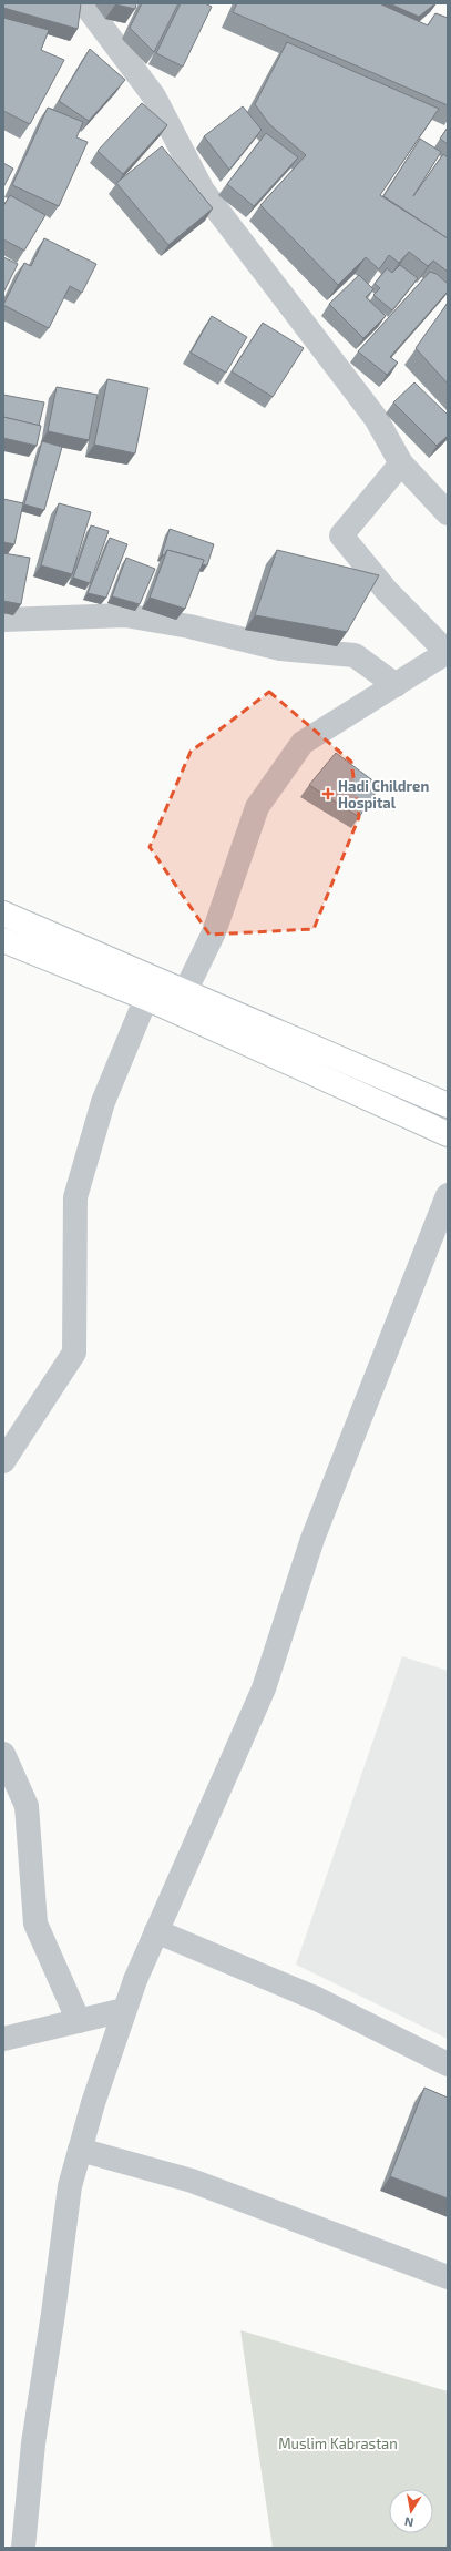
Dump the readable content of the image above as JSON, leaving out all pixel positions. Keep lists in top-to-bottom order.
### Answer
{
  "parks": ["Muslim Kabrastan"],
  "places": {
    "health": ["Hadi Children Hospital"]
  },
  "north": "bottom"
}
